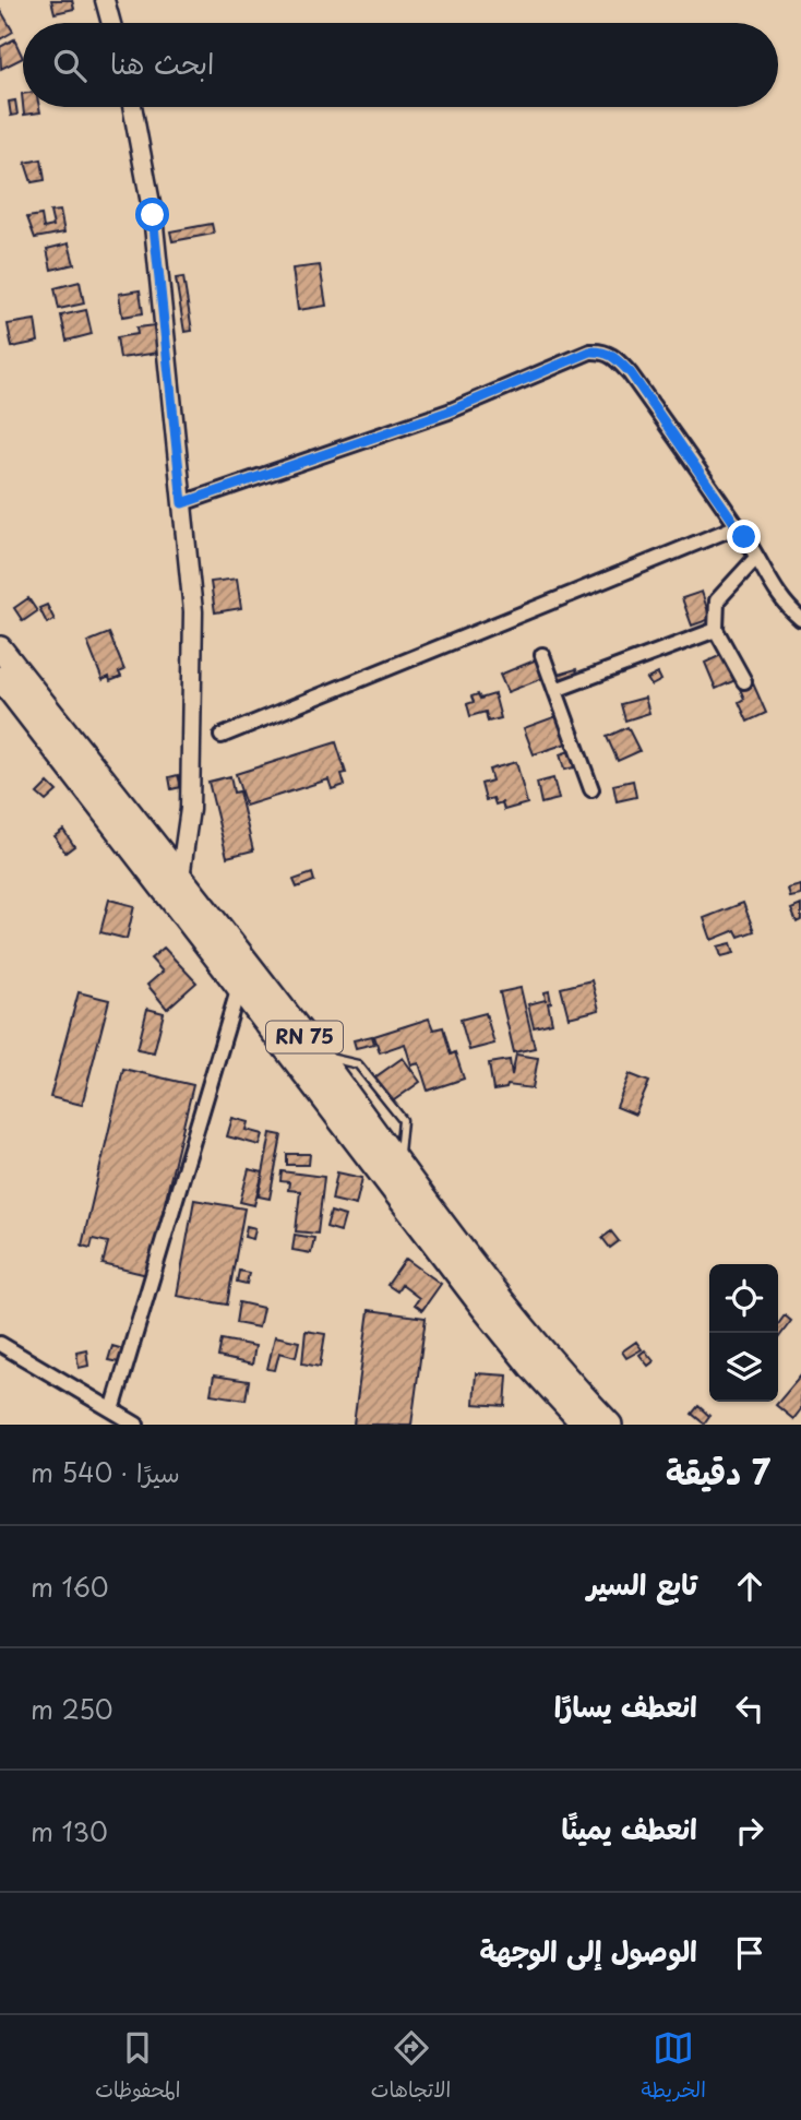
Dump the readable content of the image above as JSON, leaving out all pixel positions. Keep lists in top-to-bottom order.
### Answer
{
  "streets": {
    "highway": ["RN 75"]
  },
  "page": {
    "search": "ابحث هنا",
    "heading": ["7 دقيقة", "سيرًا · 540 m"],
    "list": [
      ["تابع السير", "160 m"],
      ["انعطف يسارًا", "250 m"],
      ["انعطف يمينًا", "130 m"],
      "الوصول إلى الوجهة"
    ],
    "nav": ["الخريطة", "الاتجاهات", "المحفوظات"]
  }
}
